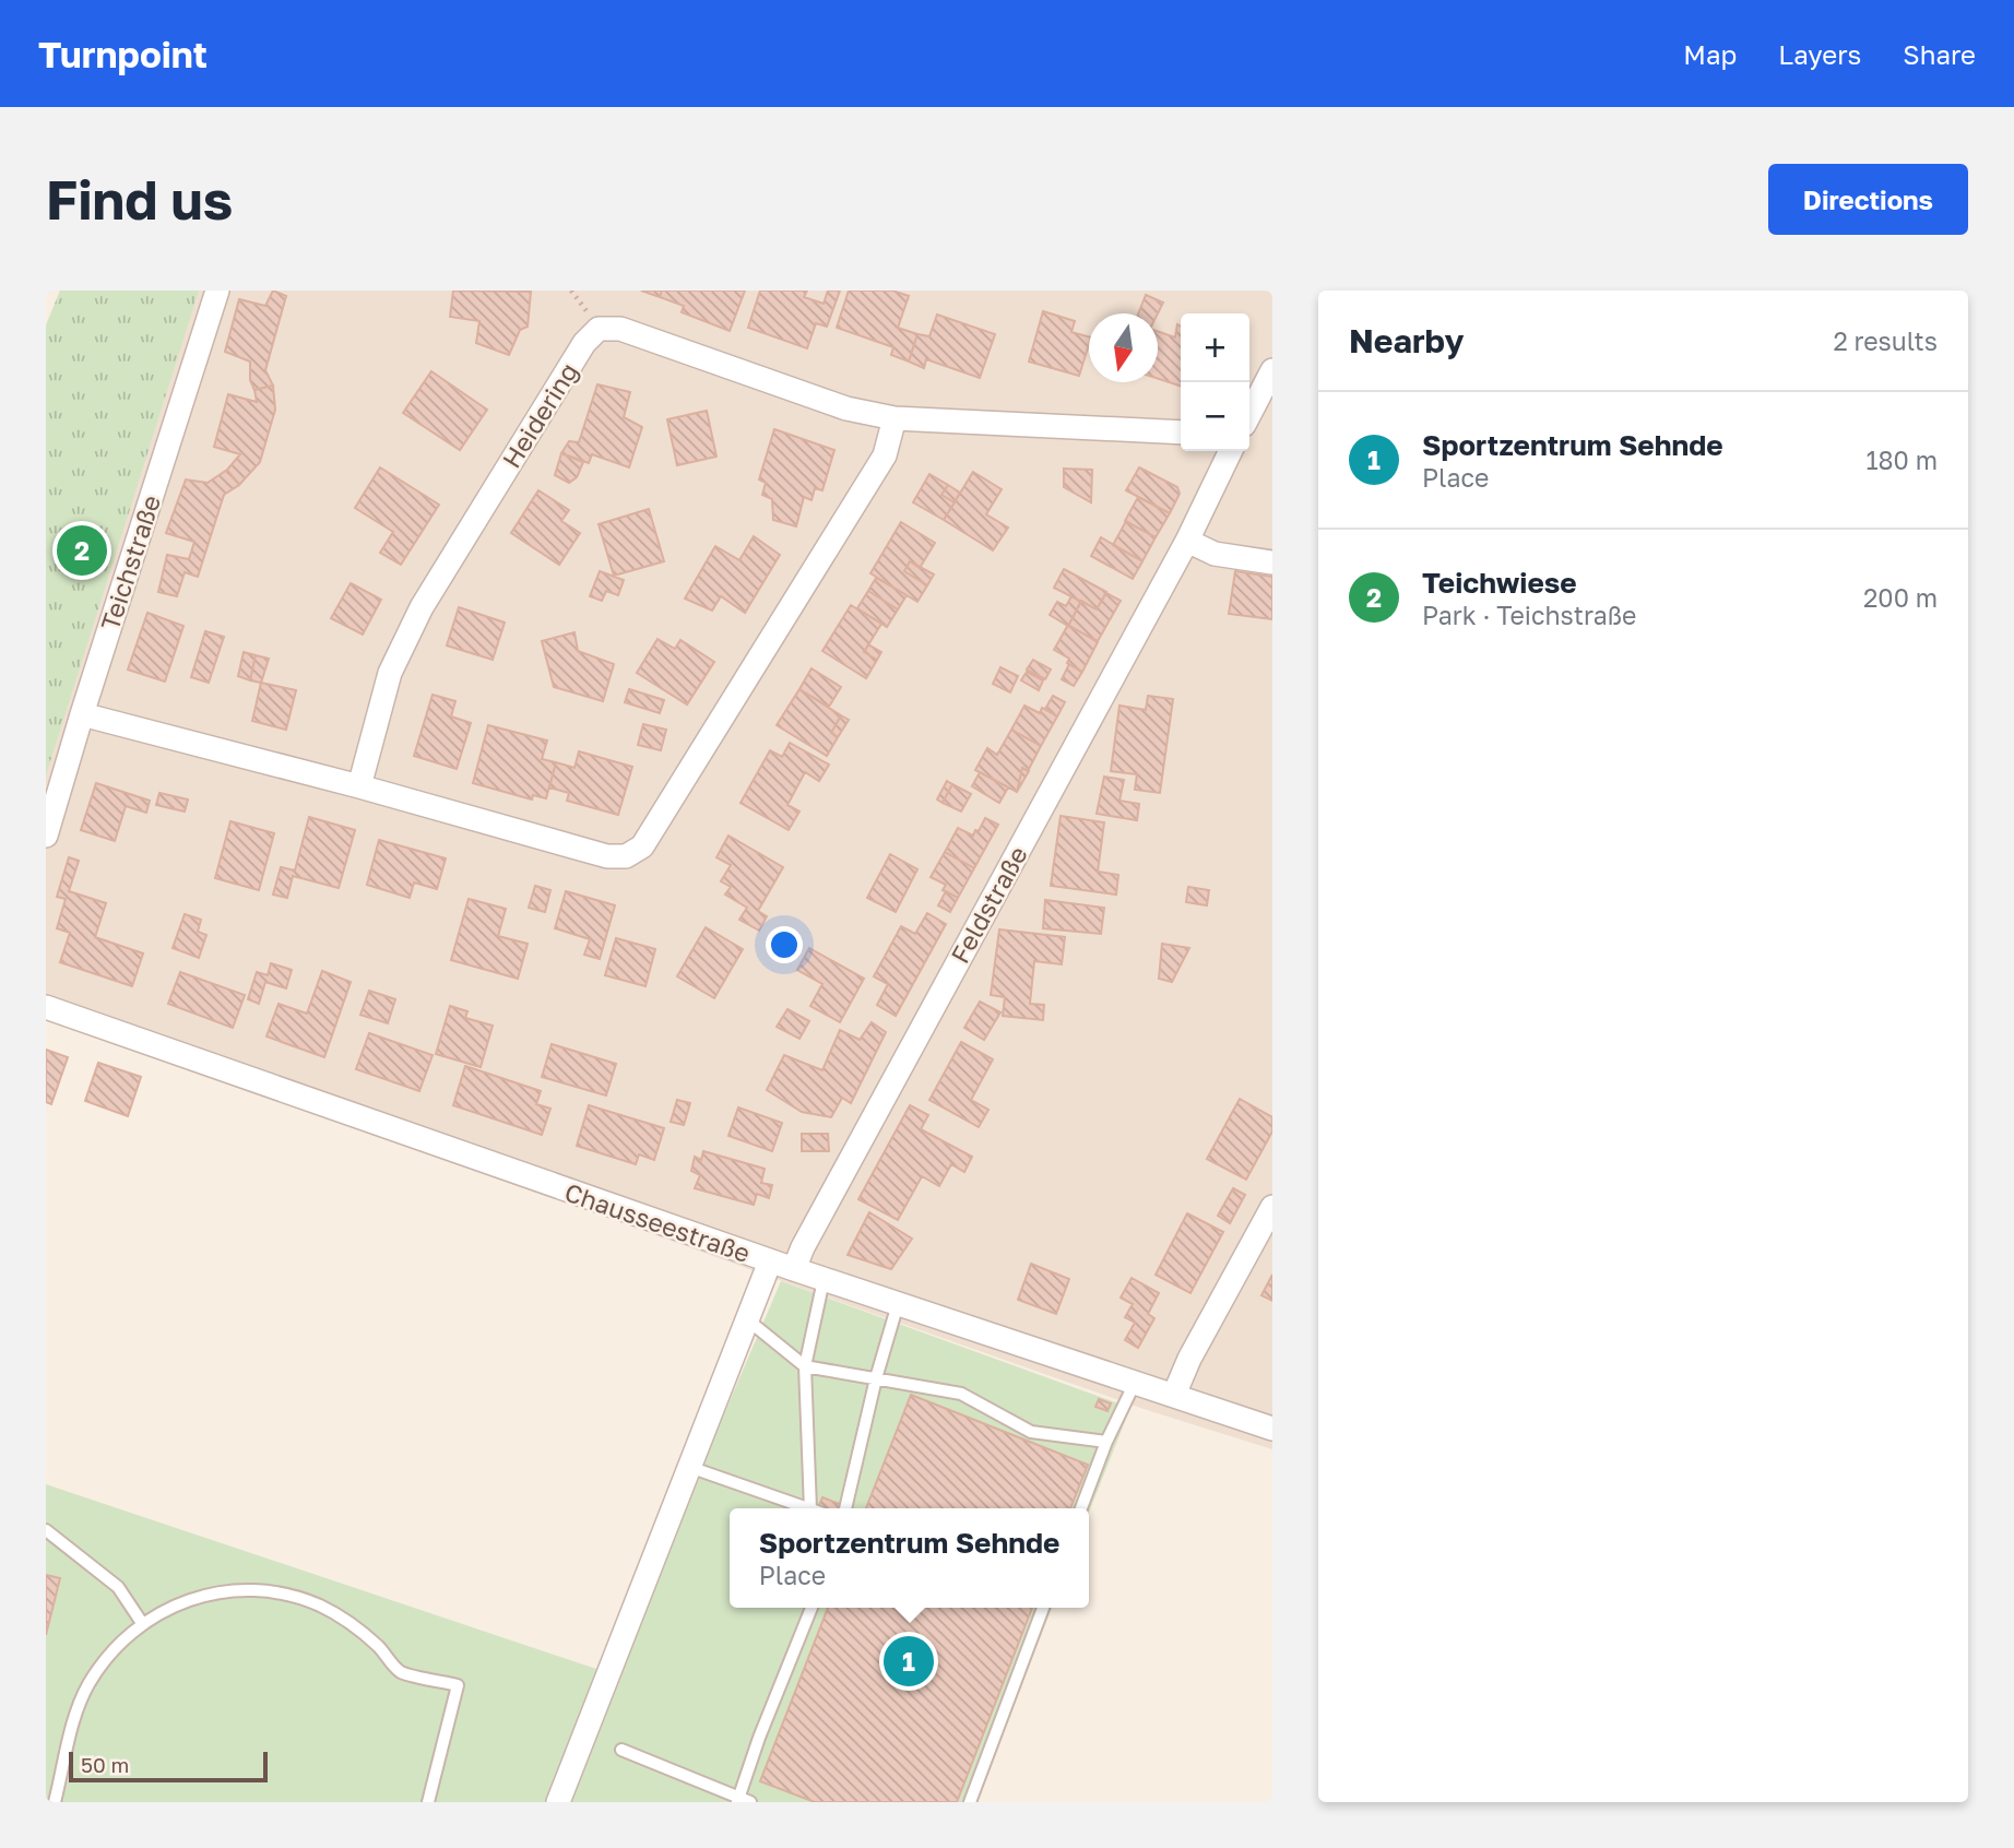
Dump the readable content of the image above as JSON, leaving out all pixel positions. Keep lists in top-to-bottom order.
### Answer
{
  "streets": {
    "street": [
      "Heidering",
      "Teichstraße",
      "Feldstraße",
      "Chausseestraße"
    ]
  },
  "crossings": [
    ["Feldstraße", "Chausseestraße"]
  ],
  "scale_bar": "50 m",
  "north": "bottom",
  "page": {
    "header": "Turnpoint",
    "nav": ["Map", "Layers", "Share"],
    "buttons": "Directions",
    "title": "Find us",
    "heading": ["Nearby", "2 results"],
    "map_buttons": ["+", "−"],
    "list": [
      {
        "mark": "1",
        "name": "Sportzentrum Sehnde",
        "note": "Place",
        "value": "180 m"
      },
      {
        "mark": "2",
        "name": "Teichwiese",
        "note": "Park · Teichstraße",
        "value": "200 m"
      }
    ],
    "pins": ["2", "1"],
    "popup": ["Sportzentrum Sehnde", "Place"],
    "scale": "50 m"
  }
}
